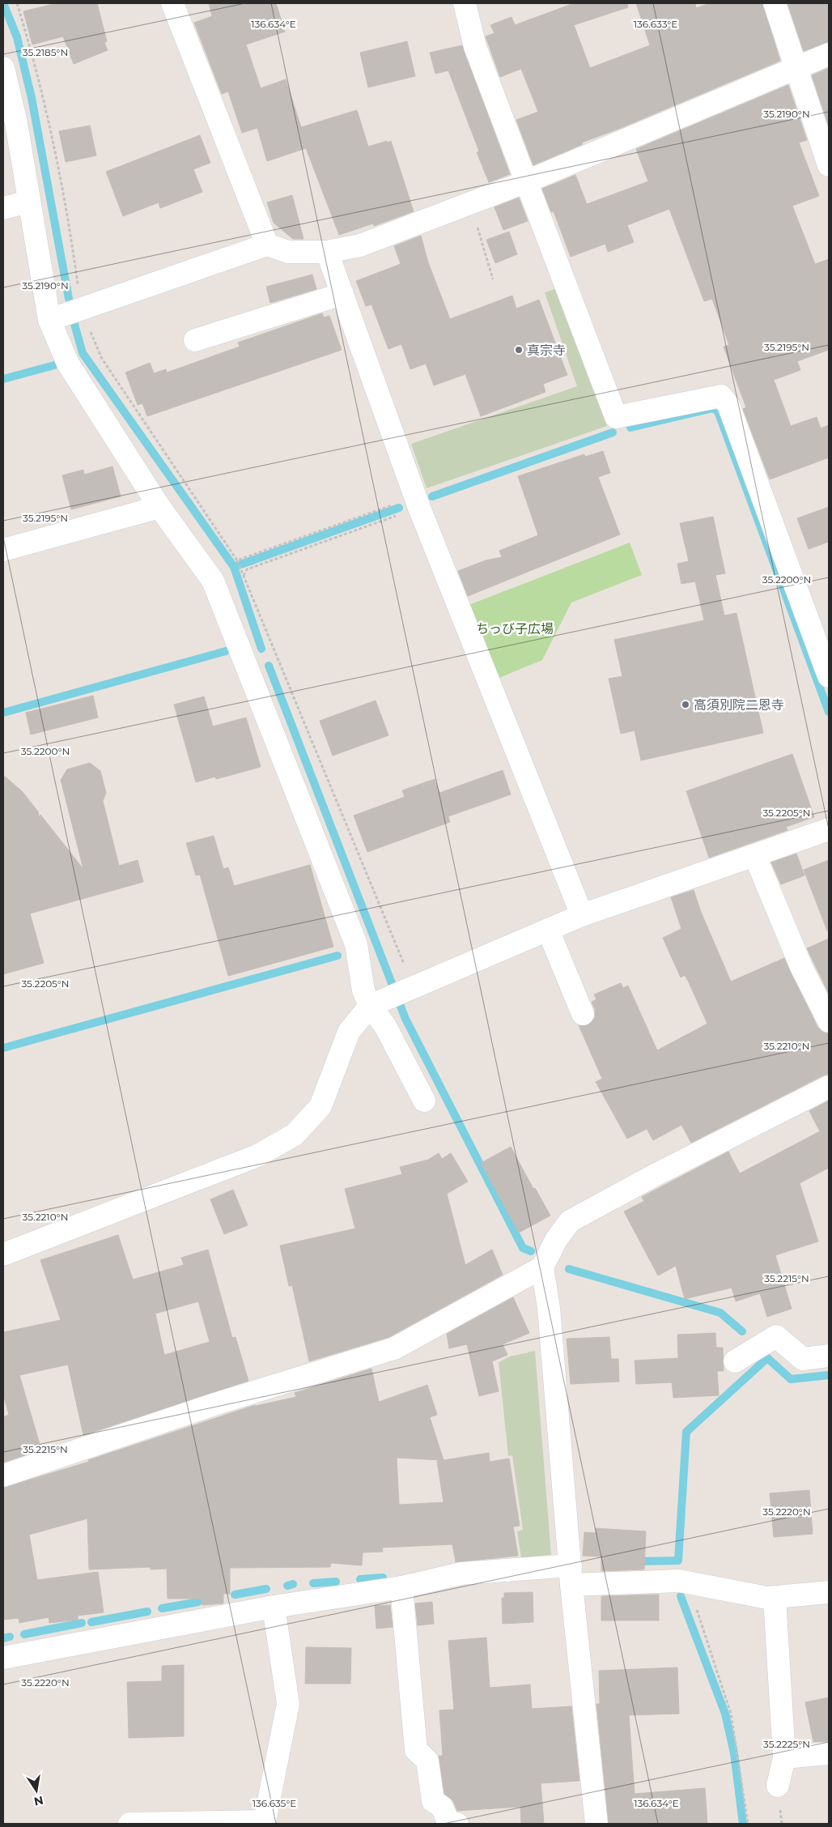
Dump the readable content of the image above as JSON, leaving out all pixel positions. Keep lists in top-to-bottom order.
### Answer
{
  "parks": ["ちっび子広場"],
  "places": ["真宗寺", "高須別院二恩寺"],
  "north": "bottom",
  "coordinates": [
    "136.634°E",
    "136.633°E",
    "35.2185°N",
    "35.2190°N",
    "35.2195°N",
    "35.2200°N",
    "35.2205°N",
    "35.2210°N",
    "35.2215°N",
    "35.2220°N",
    "35.2225°N",
    "136.635°E"
  ]
}
